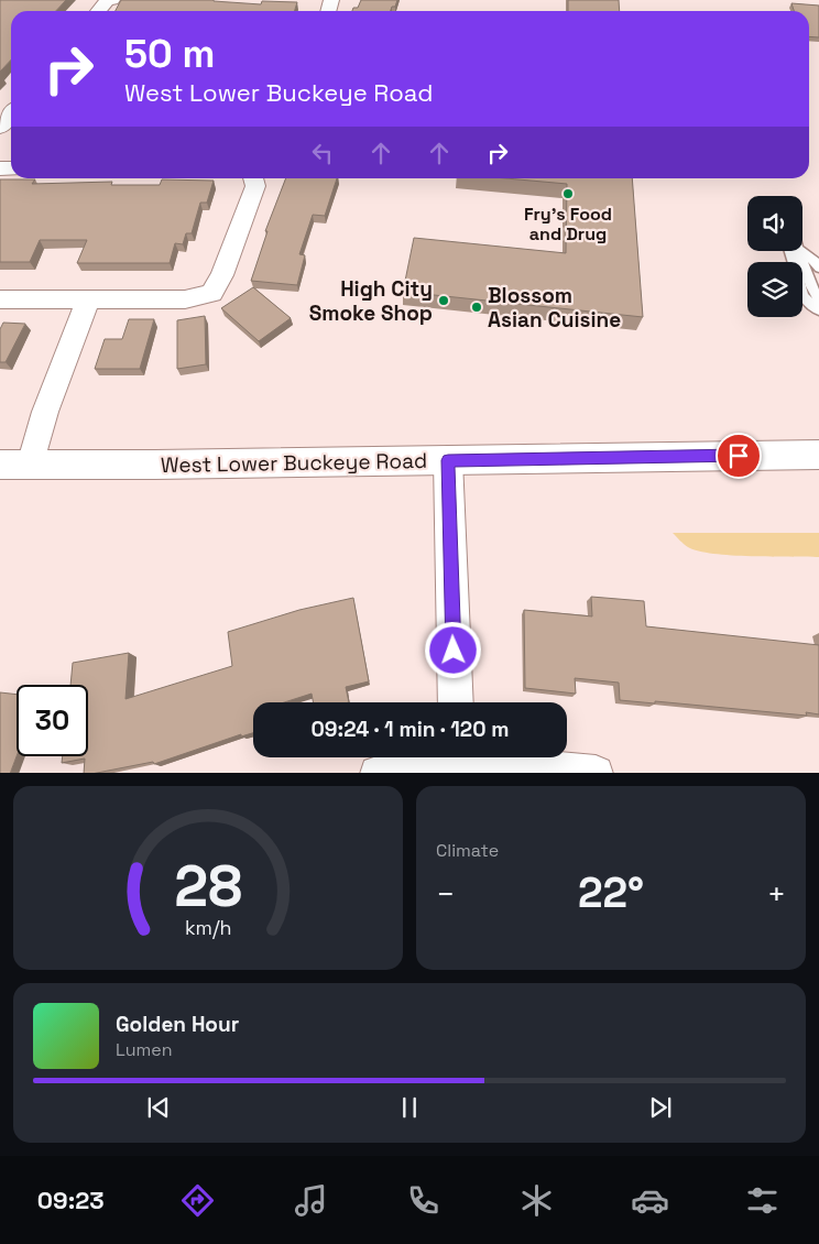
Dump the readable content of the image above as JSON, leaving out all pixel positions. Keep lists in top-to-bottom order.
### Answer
{
  "streets": {
    "main road": ["West Lower Buckeye Road"]
  },
  "places": ["Fry's Food and Drug", "High City Smoke Shop", "Blossom Asian Cuisine"],
  "page": {
    "turn": ["50 m", "West Lower Buckeye Road"],
    "limit": "30",
    "trip": "09:24 · 1 min · 120 m",
    "tile": "Climate",
    "heat": ["−", "22°", "+"],
    "song": ["Golden Hour", "Lumen"],
    "tabs": "09:23",
    "gauge": ["28", "km/h"]
  }
}
